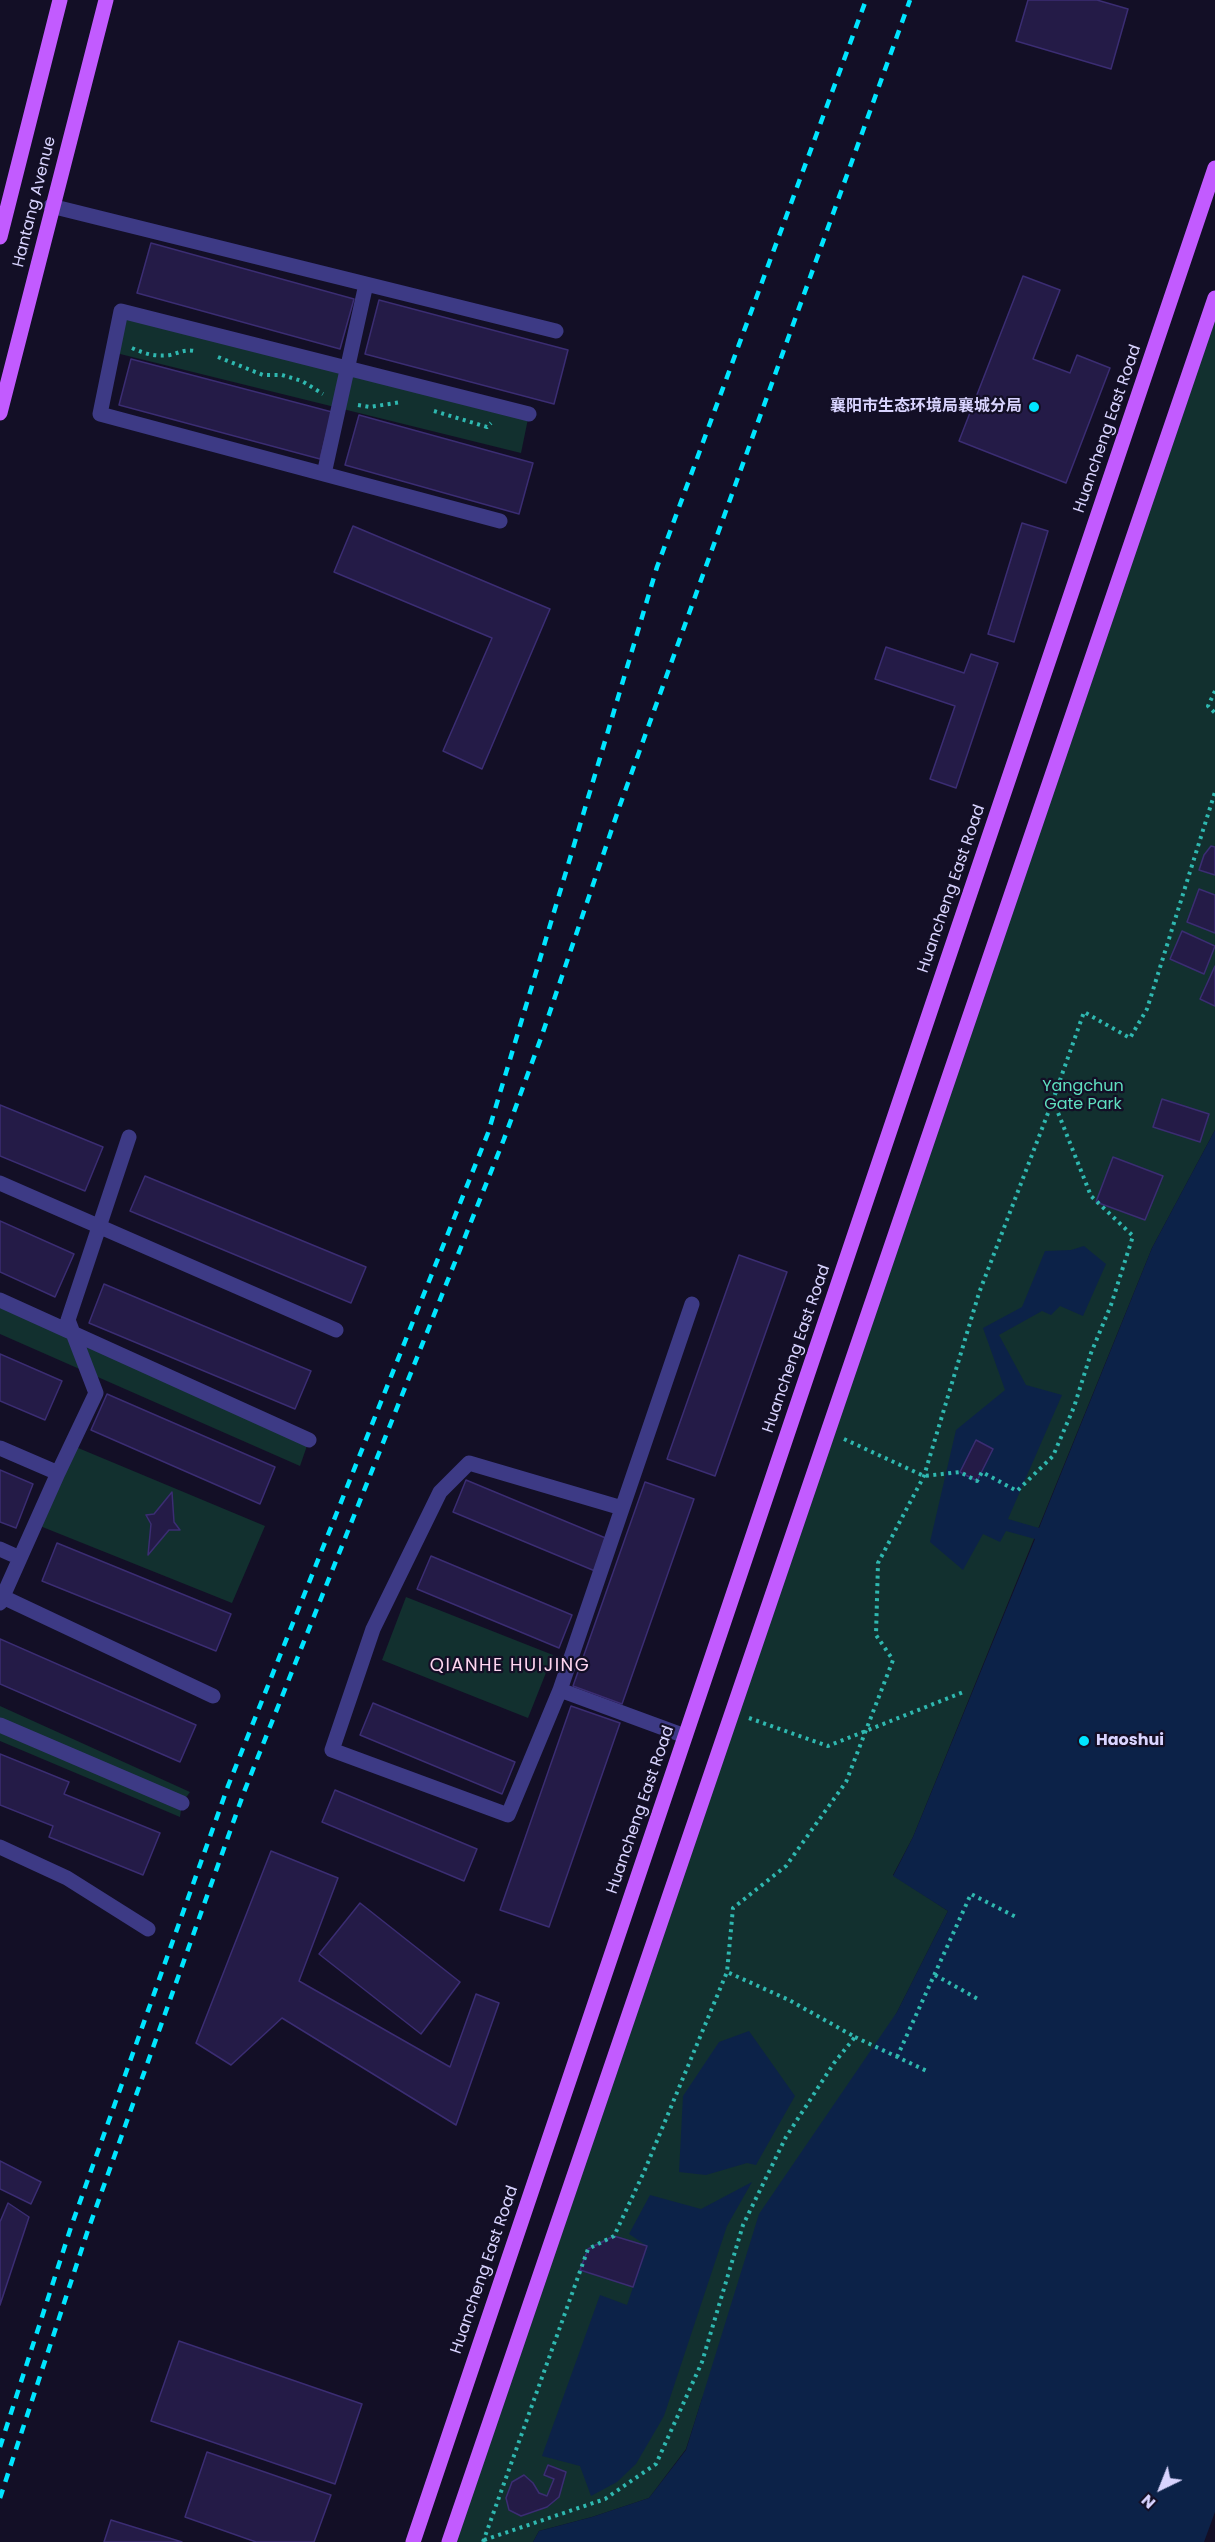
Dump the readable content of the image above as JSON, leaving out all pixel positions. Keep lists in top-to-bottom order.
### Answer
{
  "streets": {
    "main road": ["Hantang Avenue", "Huancheng East Road"]
  },
  "districts": ["QIANHE HUIJING"],
  "parks": ["Yangchun Gate Park"],
  "places": ["襄阳市生态环境局襄城分局", "Haoshui"],
  "north": "bottom left"
}
